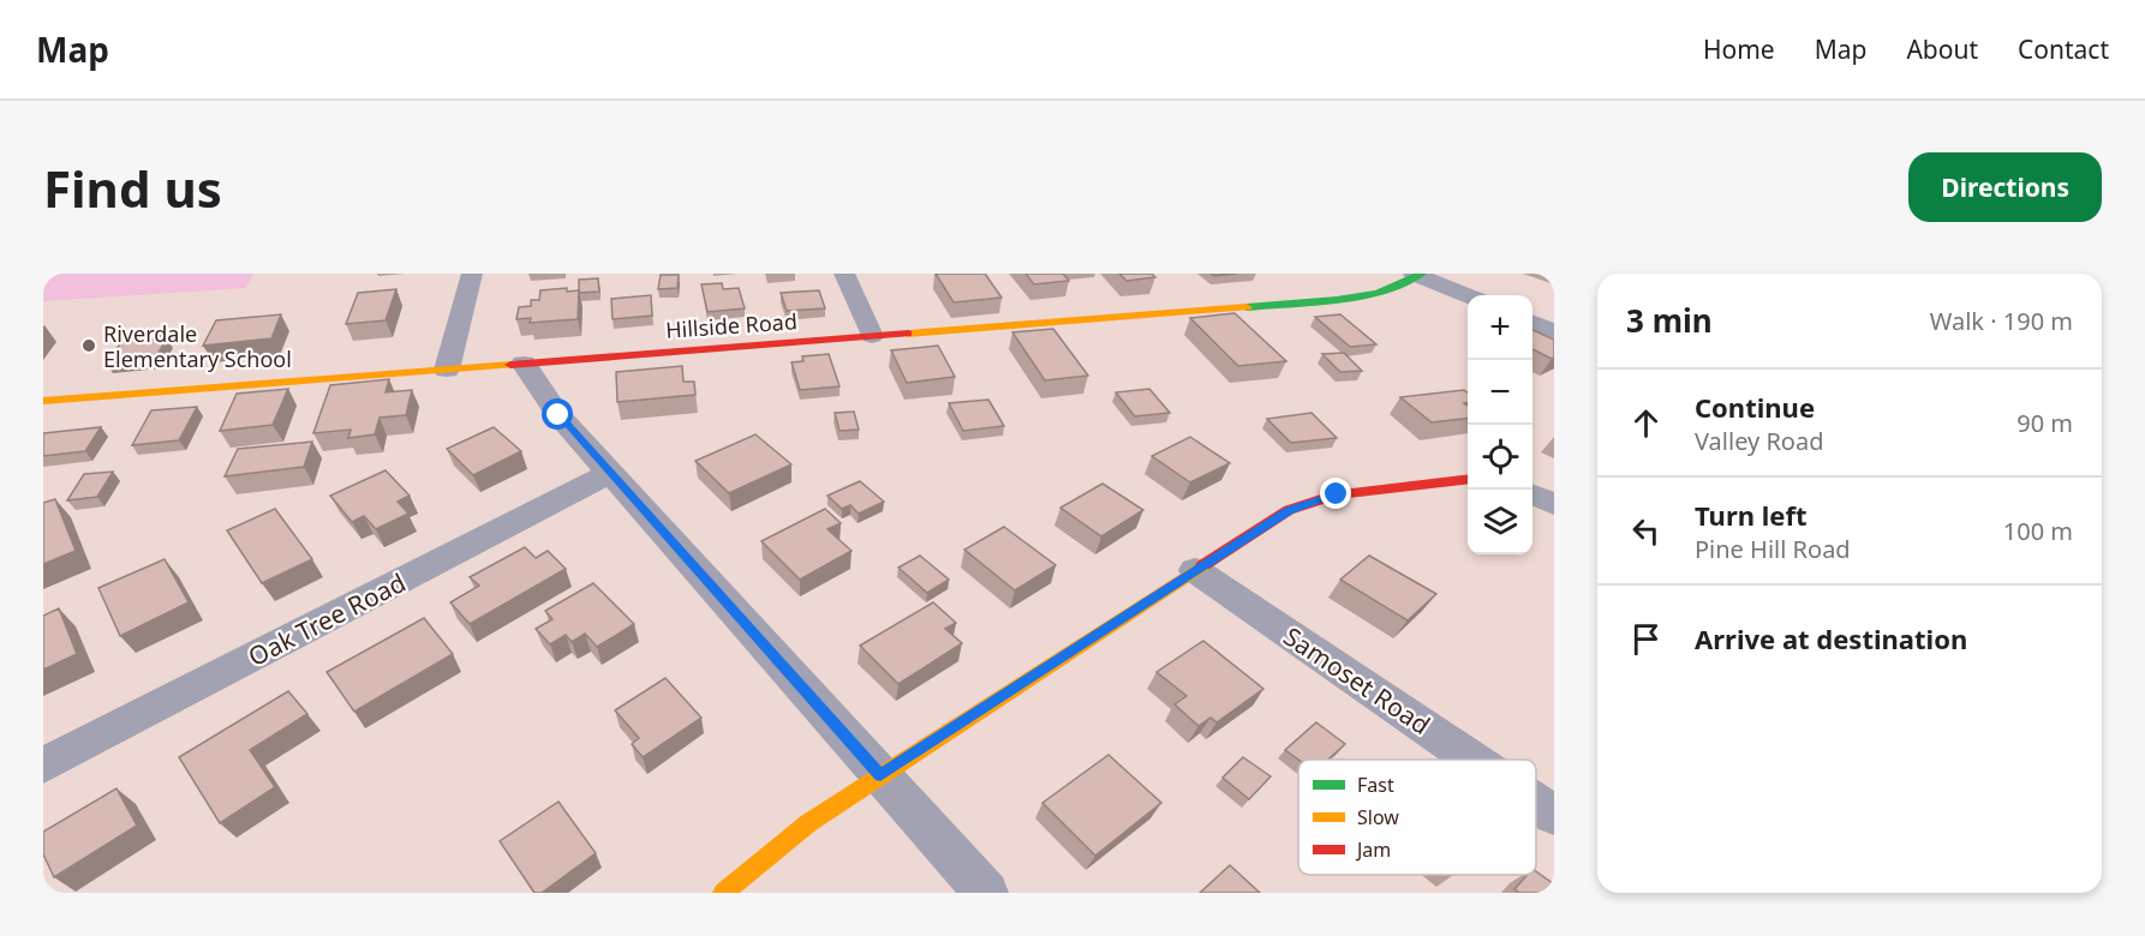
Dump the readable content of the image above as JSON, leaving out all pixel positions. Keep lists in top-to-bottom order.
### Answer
{
  "streets": {
    "street": ["Hillside Road", "Oak Tree Road", "Samoset Road"]
  },
  "places": ["Riverdale Elementary School"],
  "legend": ["Fast", "Slow", "Jam"],
  "page": {
    "header": "Map",
    "nav": [
      "Home",
      "Map",
      "About",
      "Contact"
    ],
    "buttons": "Directions",
    "title": "Find us",
    "heading": ["3 min", "Walk · 190 m"],
    "map_buttons": ["+", "−"],
    "list": [
      ["Continue", "Valley Road", "90 m"],
      ["Turn left", "Pine Hill Road", "100 m"],
      "Arrive at destination"
    ]
  }
}
